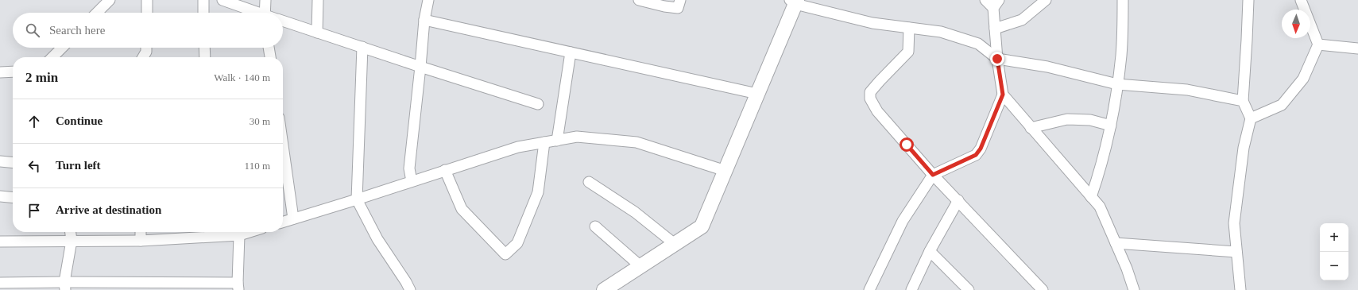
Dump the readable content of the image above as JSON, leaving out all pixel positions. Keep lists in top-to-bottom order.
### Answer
{
  "north": "bottom",
  "page": {
    "search": "Search here",
    "heading": ["2 min", "Walk · 140 m"],
    "list": [
      ["Continue", "30 m"],
      ["Turn left", "110 m"],
      "Arrive at destination"
    ],
    "map_buttons": ["+", "−"]
  }
}
